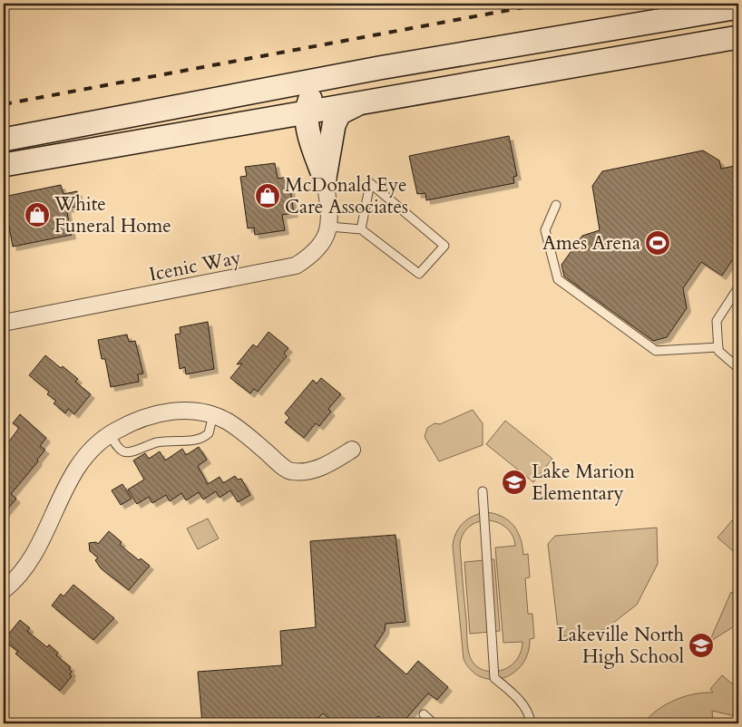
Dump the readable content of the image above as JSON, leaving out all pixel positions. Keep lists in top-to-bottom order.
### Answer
{
  "streets": {
    "street": ["Icenic Way"]
  },
  "places": {
    "shop": ["McDonald Eye Care Associates", "White Funeral Home"],
    "sports": ["Ames Arena"],
    "school or university": ["Lake Marion Elementary", "Lakeville North High School"]
  }
}
